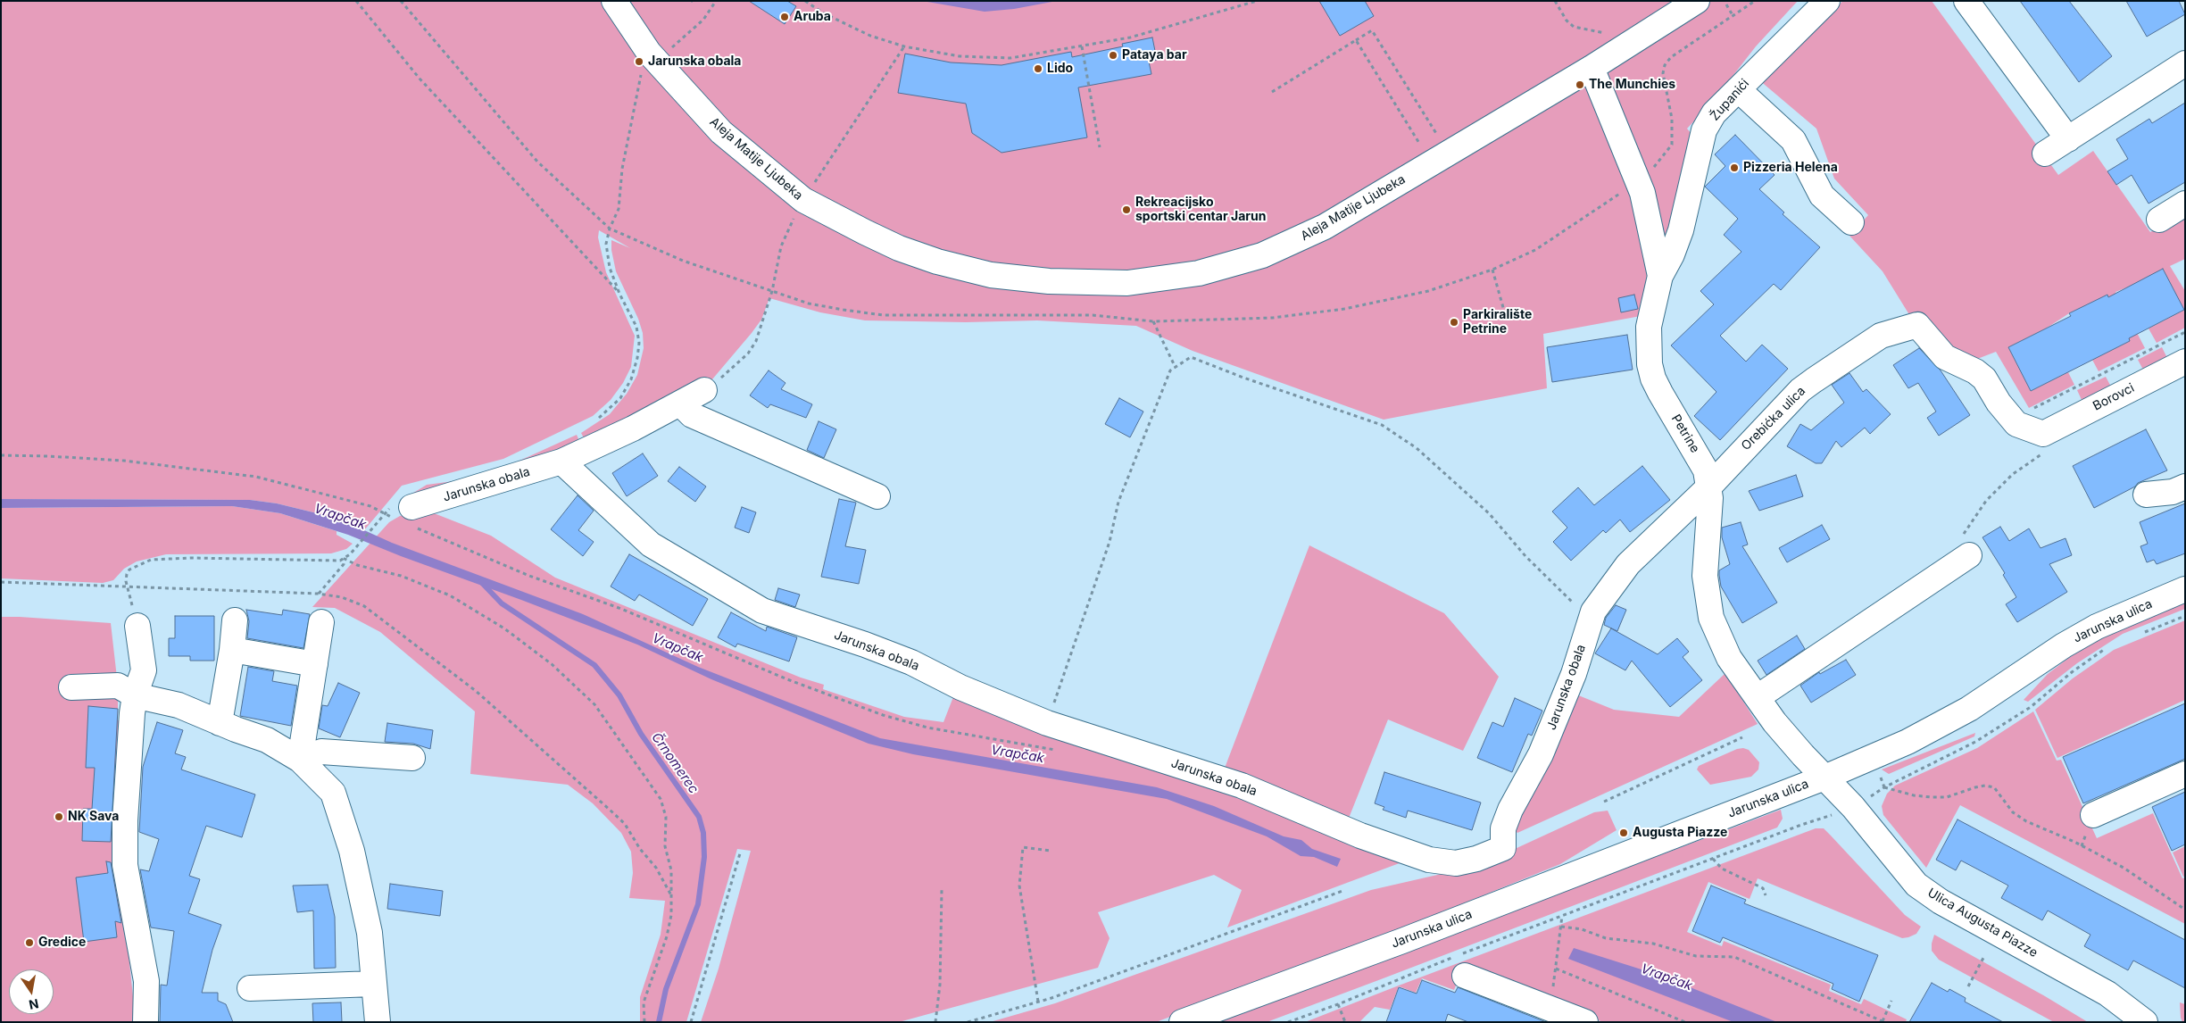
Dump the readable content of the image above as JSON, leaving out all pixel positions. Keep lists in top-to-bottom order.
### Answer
{
  "streets": {
    "street": [
      "Županići",
      "Aleja Matije Ljubeka",
      "Borovci",
      "Orebićka ulica",
      "Petrine",
      "Jarunska obala",
      "Jarunska ulica",
      "Ulica Augusta Piazze"
    ]
  },
  "crossings": [
    ["Županići", "Petrine"],
    ["Aleja Matije Ljubeka", "Petrine"],
    ["Orebićka ulica", "Petrine"],
    ["Orebićka ulica", "Jarunska obala"],
    ["Petrine", "Jarunska obala"],
    ["Petrine", "Jarunska ulica"],
    ["Petrine", "Ulica Augusta Piazze"],
    ["Jarunska ulica", "Ulica Augusta Piazze"]
  ],
  "water": ["Vrapčak", "Črnomerec"],
  "places": [
    "Aruba",
    "Pataya bar",
    "Jarunska obala",
    "Lido",
    "The Munchies",
    "Pizzeria Helena",
    "Rekreacijsko sportski centar Jarun",
    "Parkiralište Petrine",
    "NK Sava",
    "Augusta Piazze",
    "Gredice"
  ],
  "north": "bottom"
}
